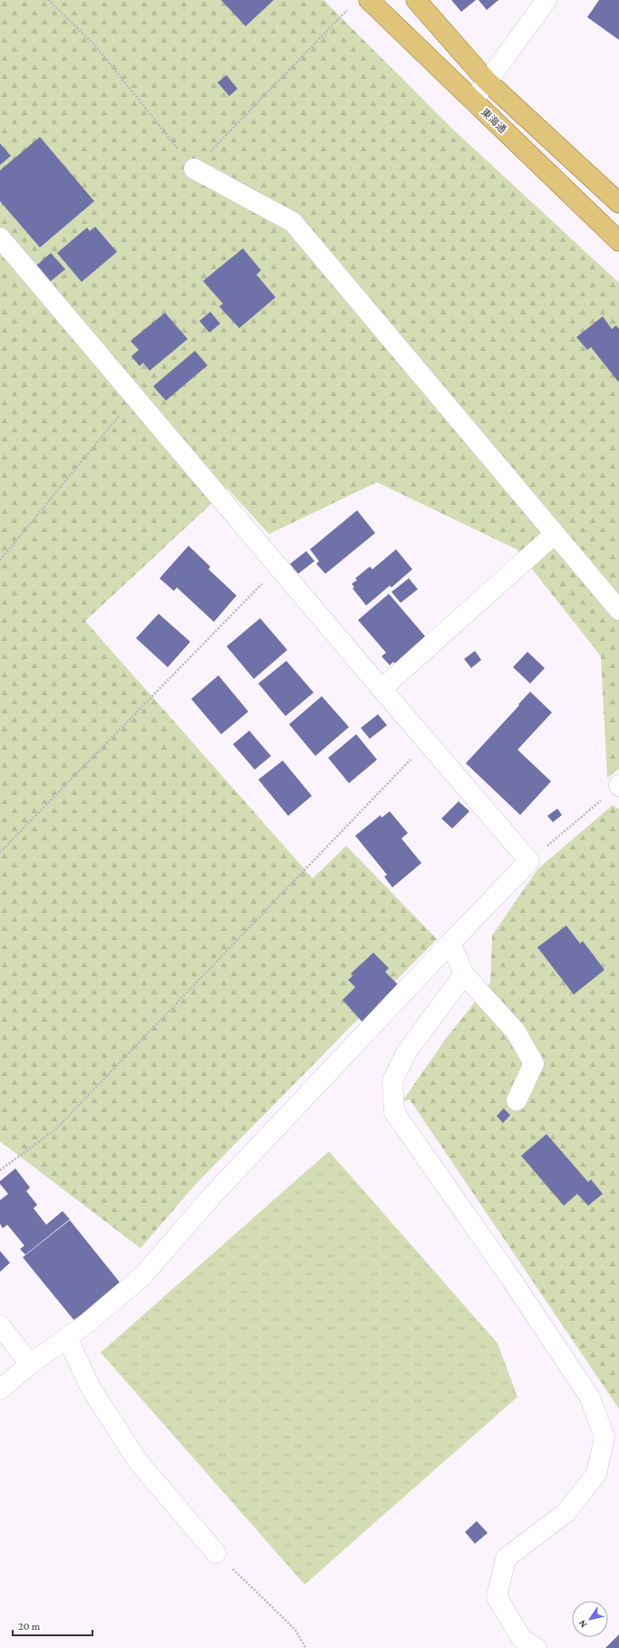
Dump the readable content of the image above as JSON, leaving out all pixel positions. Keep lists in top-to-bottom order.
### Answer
{
  "streets": {
    "main road": ["東海通"]
  },
  "scale_bar": "20 m",
  "north": "bottom left"
}
